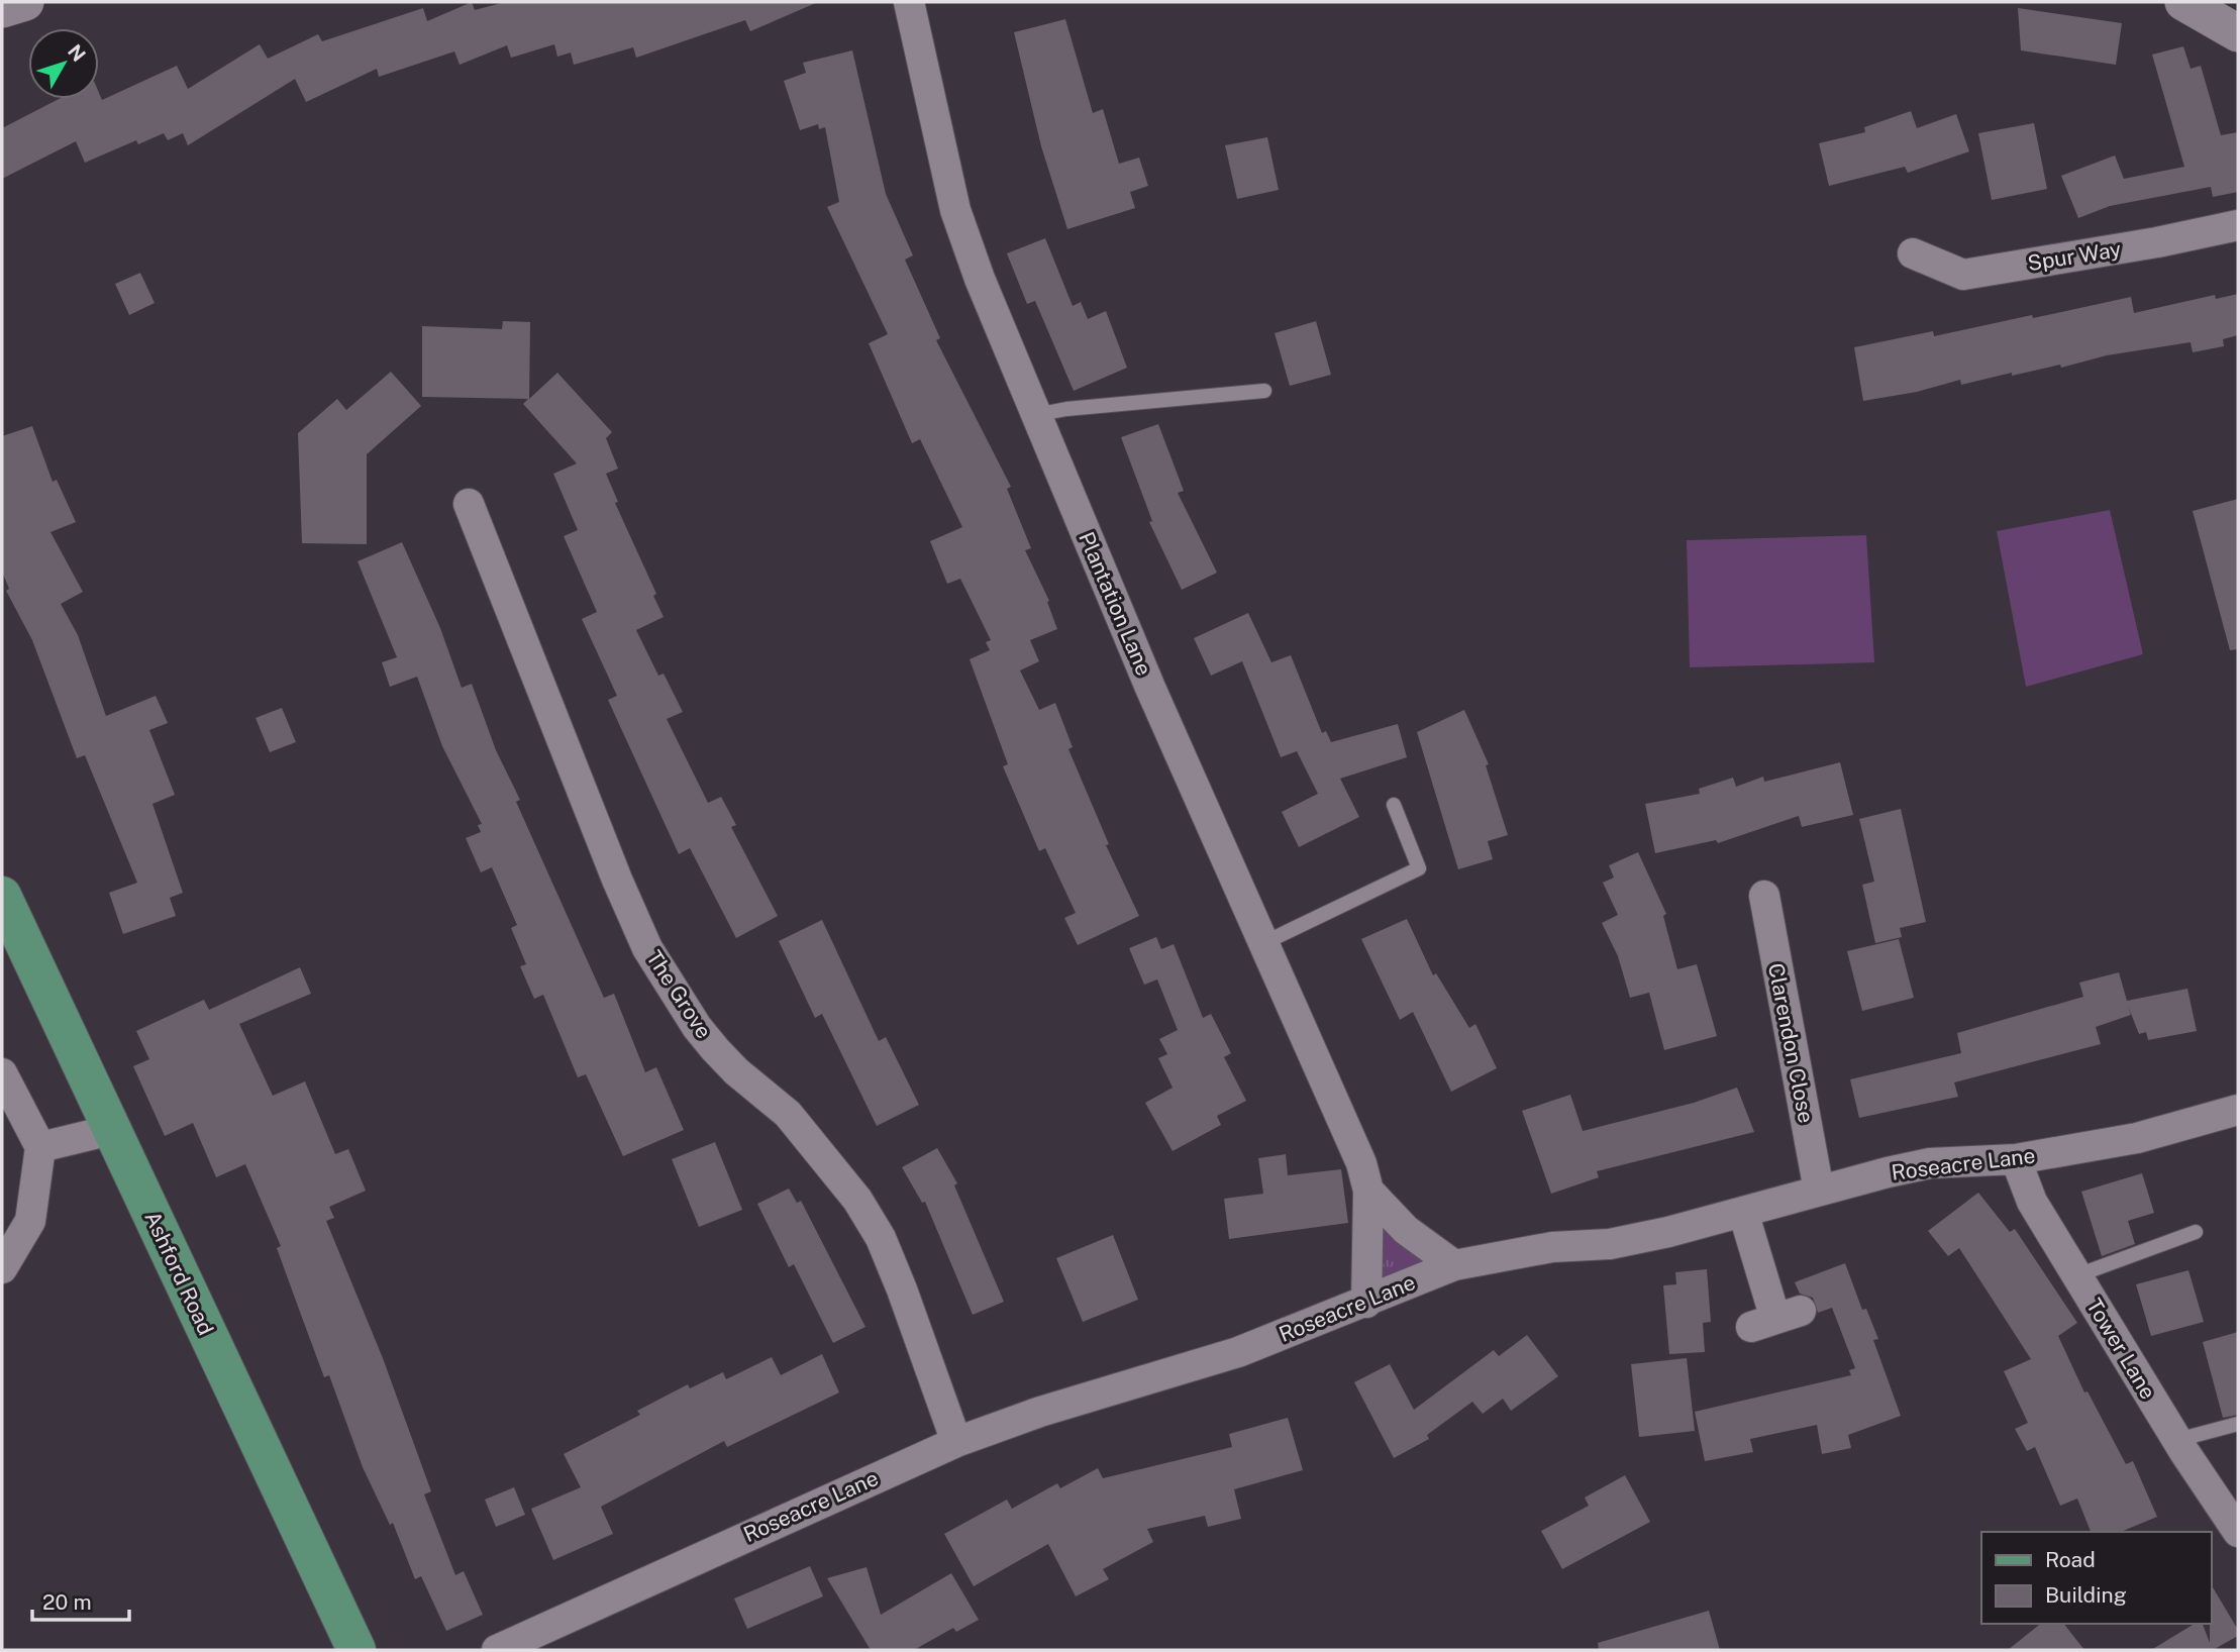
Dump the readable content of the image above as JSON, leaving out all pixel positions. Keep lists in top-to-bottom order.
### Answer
{
  "streets": {
    "main road": ["Ashford Road"],
    "street": [
      "Spur Way",
      "Plantation Lane",
      "The Grove",
      "Clarendon Close",
      "Roseacre Lane",
      "Tower Lane"
    ]
  },
  "crossings": [
    ["Plantation Lane", "Roseacre Lane"],
    ["The Grove", "Roseacre Lane"],
    ["Clarendon Close", "Roseacre Lane"],
    ["Roseacre Lane", "Tower Lane"]
  ],
  "legend": ["Road", "Building"],
  "scale_bar": "20 m",
  "north": "top right"
}
